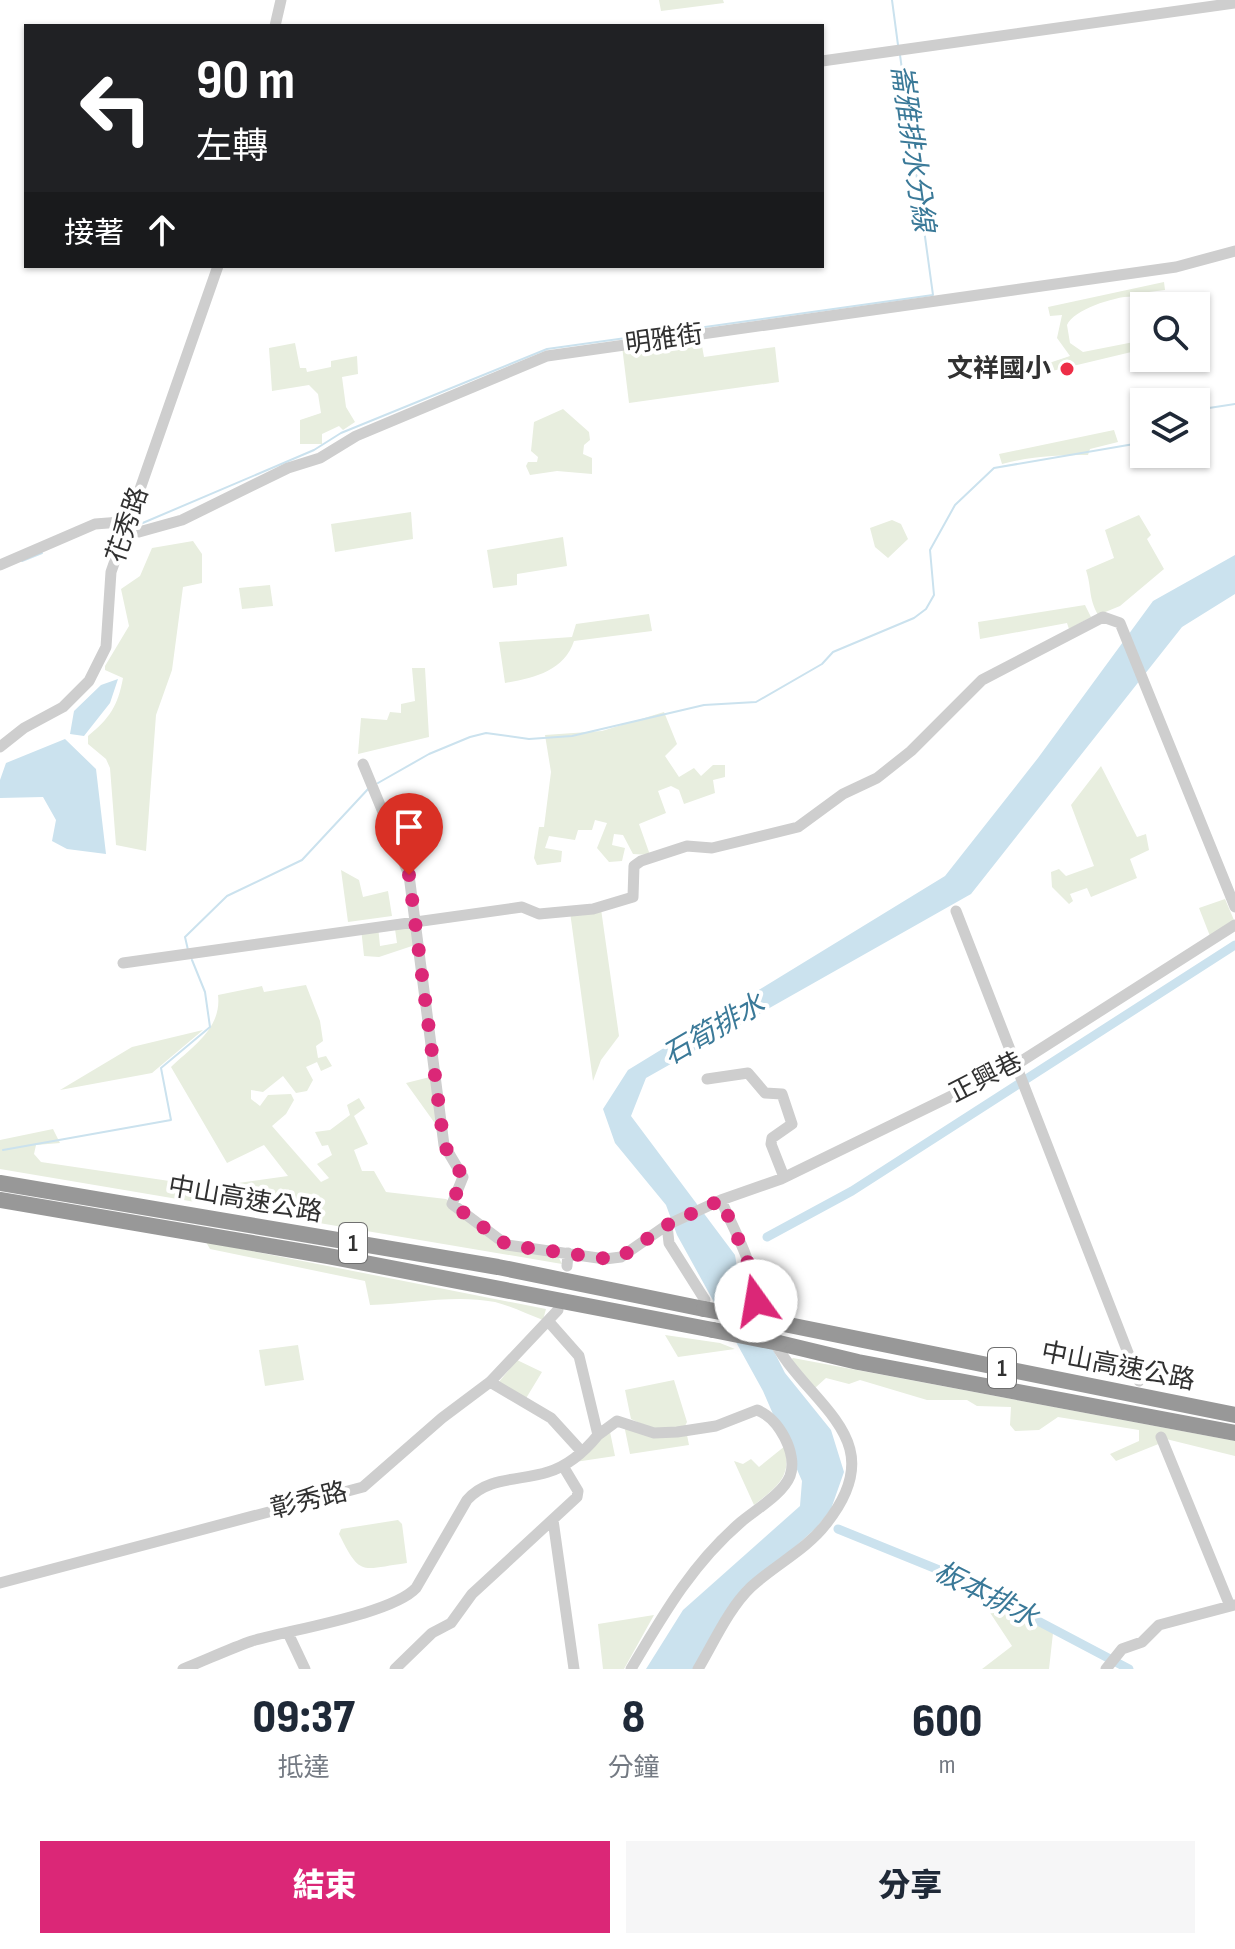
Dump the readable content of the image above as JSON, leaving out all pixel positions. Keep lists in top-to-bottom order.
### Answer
{
  "streets": {
    "highway": ["中山高速公路", "1"],
    "street": [
      "明雅街",
      "花秀路",
      "正興巷",
      "彰秀路"
    ]
  },
  "crossings": [
    ["明雅街", "花秀路"]
  ],
  "water": ["崙雅排水分線", "石筍排水", "板本排水"],
  "places": ["文祥國小"],
  "page": {
    "turn": ["90 m", "左轉"],
    "then": "接著",
    "eta": [
      "09:37",
      "抵達",
      "8",
      "分鐘",
      "600",
      "m"
    ],
    "buttons": ["結束", "分享"]
  }
}
